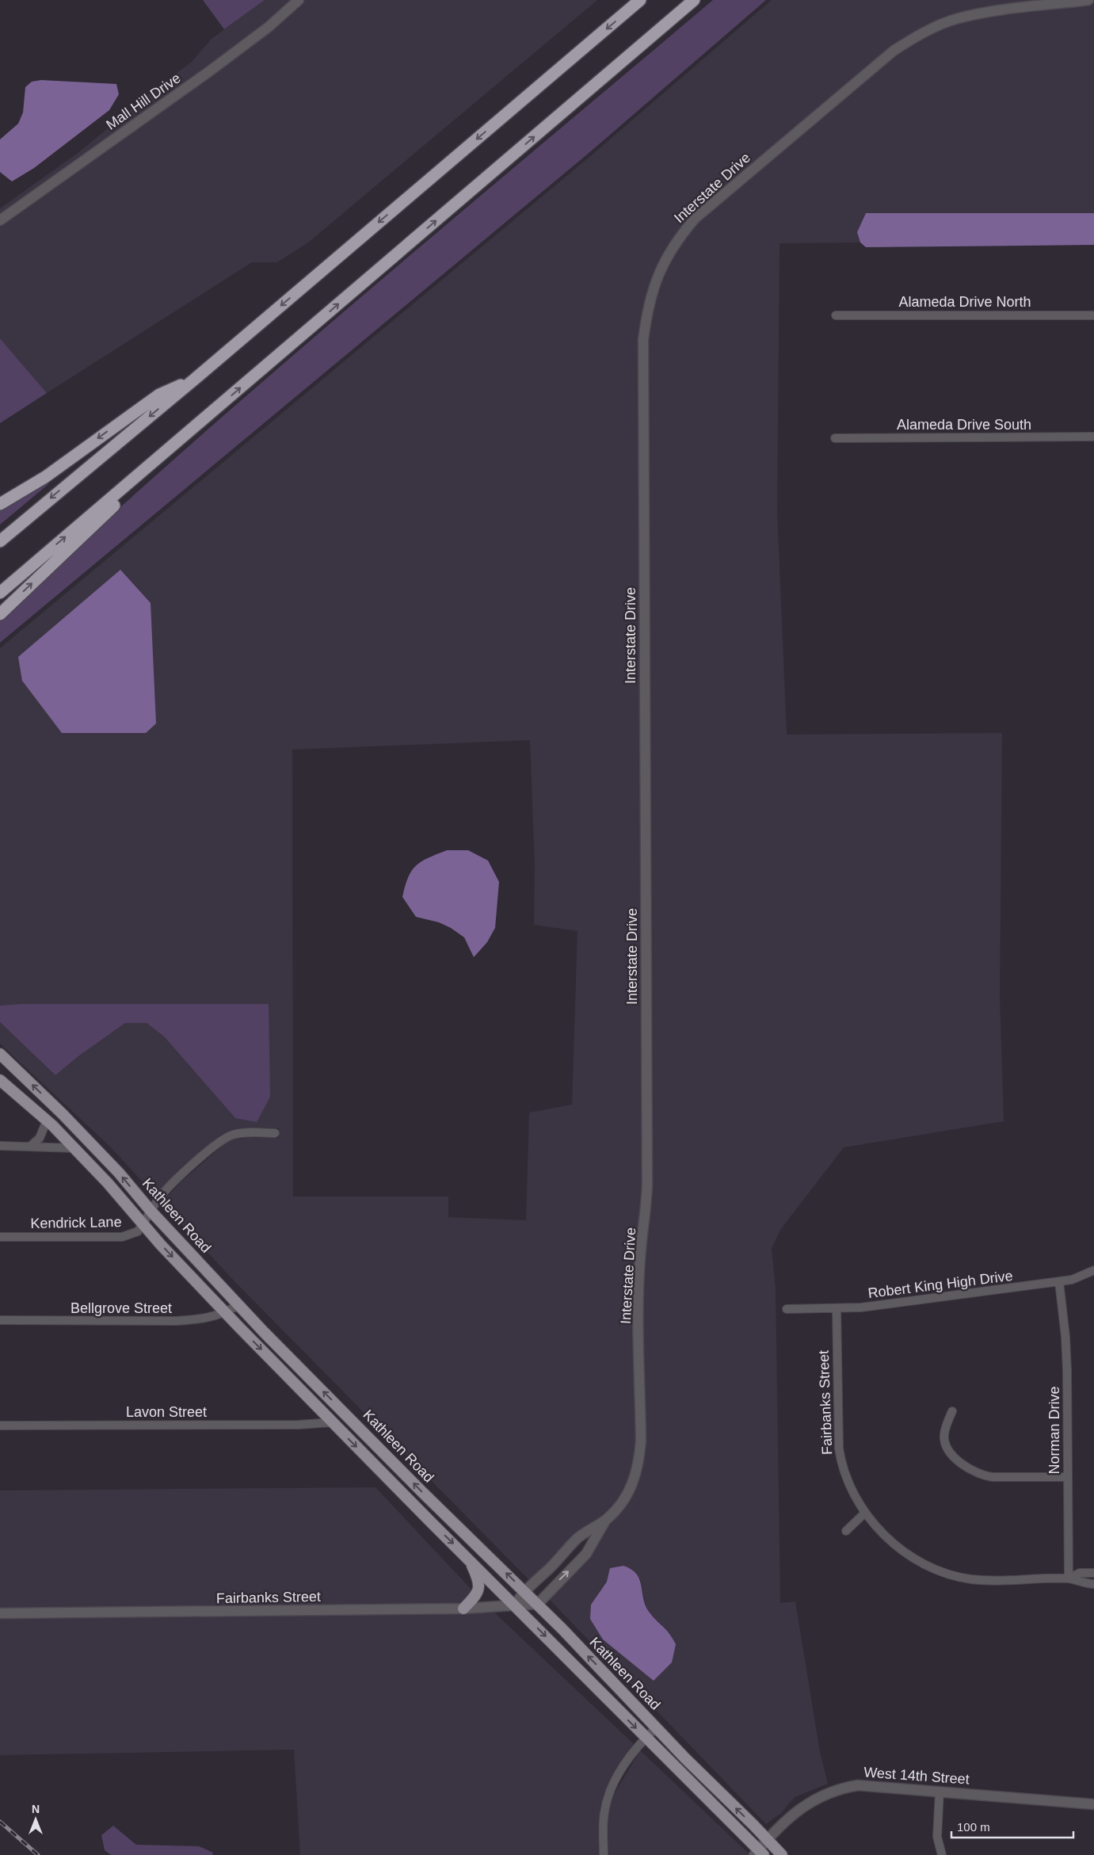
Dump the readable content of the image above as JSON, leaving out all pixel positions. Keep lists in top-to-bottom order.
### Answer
{
  "streets": {
    "main road": ["Kathleen Road"],
    "street": [
      "Mall Hill Drive",
      "Interstate Drive",
      "Alameda Drive North",
      "Alameda Drive South",
      "Kendrick Lane",
      "Robert King High Drive",
      "Bellgrove Street",
      "Fairbanks Street",
      "Lavon Street",
      "Norman Drive",
      "West 14th Street"
    ]
  },
  "crossings": [
    ["Interstate Drive", "Kathleen Road"],
    ["Interstate Drive", "Fairbanks Street"],
    ["Kathleen Road", "Kendrick Lane"],
    ["Kathleen Road", "Bellgrove Street"],
    ["Kathleen Road", "Fairbanks Street"],
    ["Kathleen Road", "West 14th Street"],
    ["Robert King High Drive", "Fairbanks Street"],
    ["Robert King High Drive", "Norman Drive"],
    ["Fairbanks Street", "Norman Drive"]
  ],
  "scale_bar": "100 m",
  "north": "top"
}
